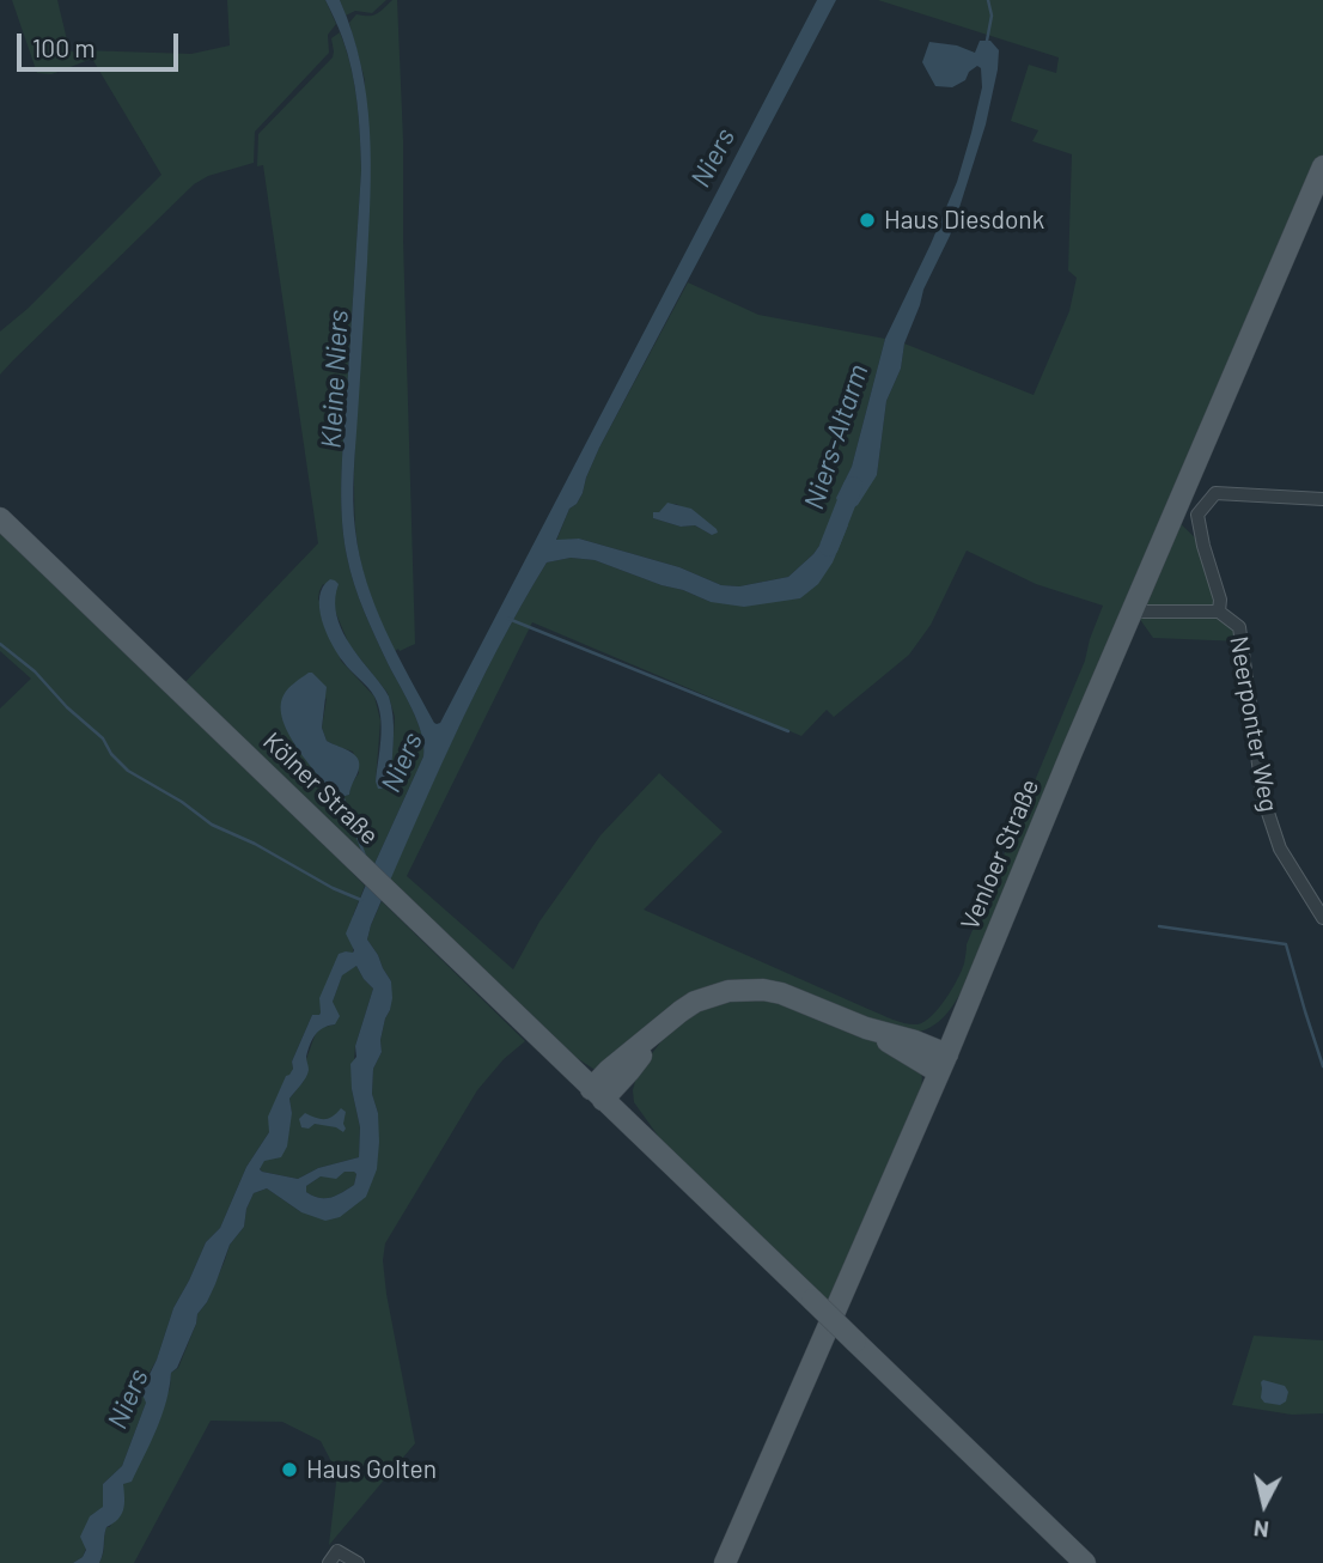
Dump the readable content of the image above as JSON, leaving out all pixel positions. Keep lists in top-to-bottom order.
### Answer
{
  "streets": {
    "main road": ["Kölner Straße", "Venloer Straße"],
    "street": ["Neerponter Weg"]
  },
  "crossings": [
    ["Neerponter Weg", "Venloer Straße"]
  ],
  "water": ["Niers", "Kleine Niers", "Niers-Altarm"],
  "places": ["Haus Diesdonk", "Haus Golten"],
  "scale_bar": "100 m",
  "north": "bottom"
}
